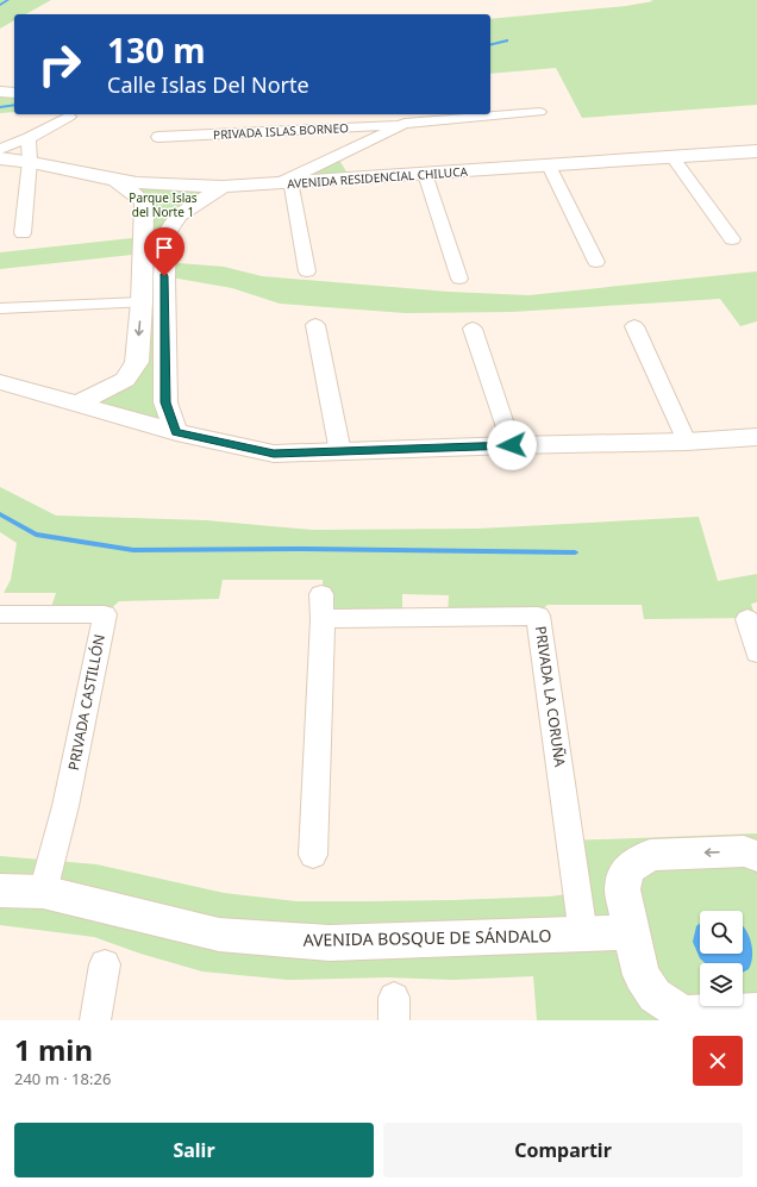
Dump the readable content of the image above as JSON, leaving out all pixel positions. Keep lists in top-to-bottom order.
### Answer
{
  "streets": {
    "street": [
      "PRIVADA ISLAS BORNEO",
      "AVENIDA RESIDENCIAL CHILUCA",
      "PRIVADA LA CORUÑA",
      "PRIVADA CASTILLÓN",
      "AVENIDA BOSQUE DE SÁNDALO"
    ]
  },
  "crossings": [
    ["PRIVADA ISLAS BORNEO", "AVENIDA RESIDENCIAL CHILUCA"],
    ["PRIVADA LA CORUÑA", "AVENIDA BOSQUE DE SÁNDALO"],
    ["PRIVADA CASTILLÓN", "AVENIDA BOSQUE DE SÁNDALO"]
  ],
  "parks": ["Parque Islas del Norte 1"],
  "page": {
    "turn": ["130 m", "Calle Islas Del Norte"],
    "heading": ["1 min", "240 m · 18:26"],
    "buttons": ["Salir", "Compartir"]
  }
}
